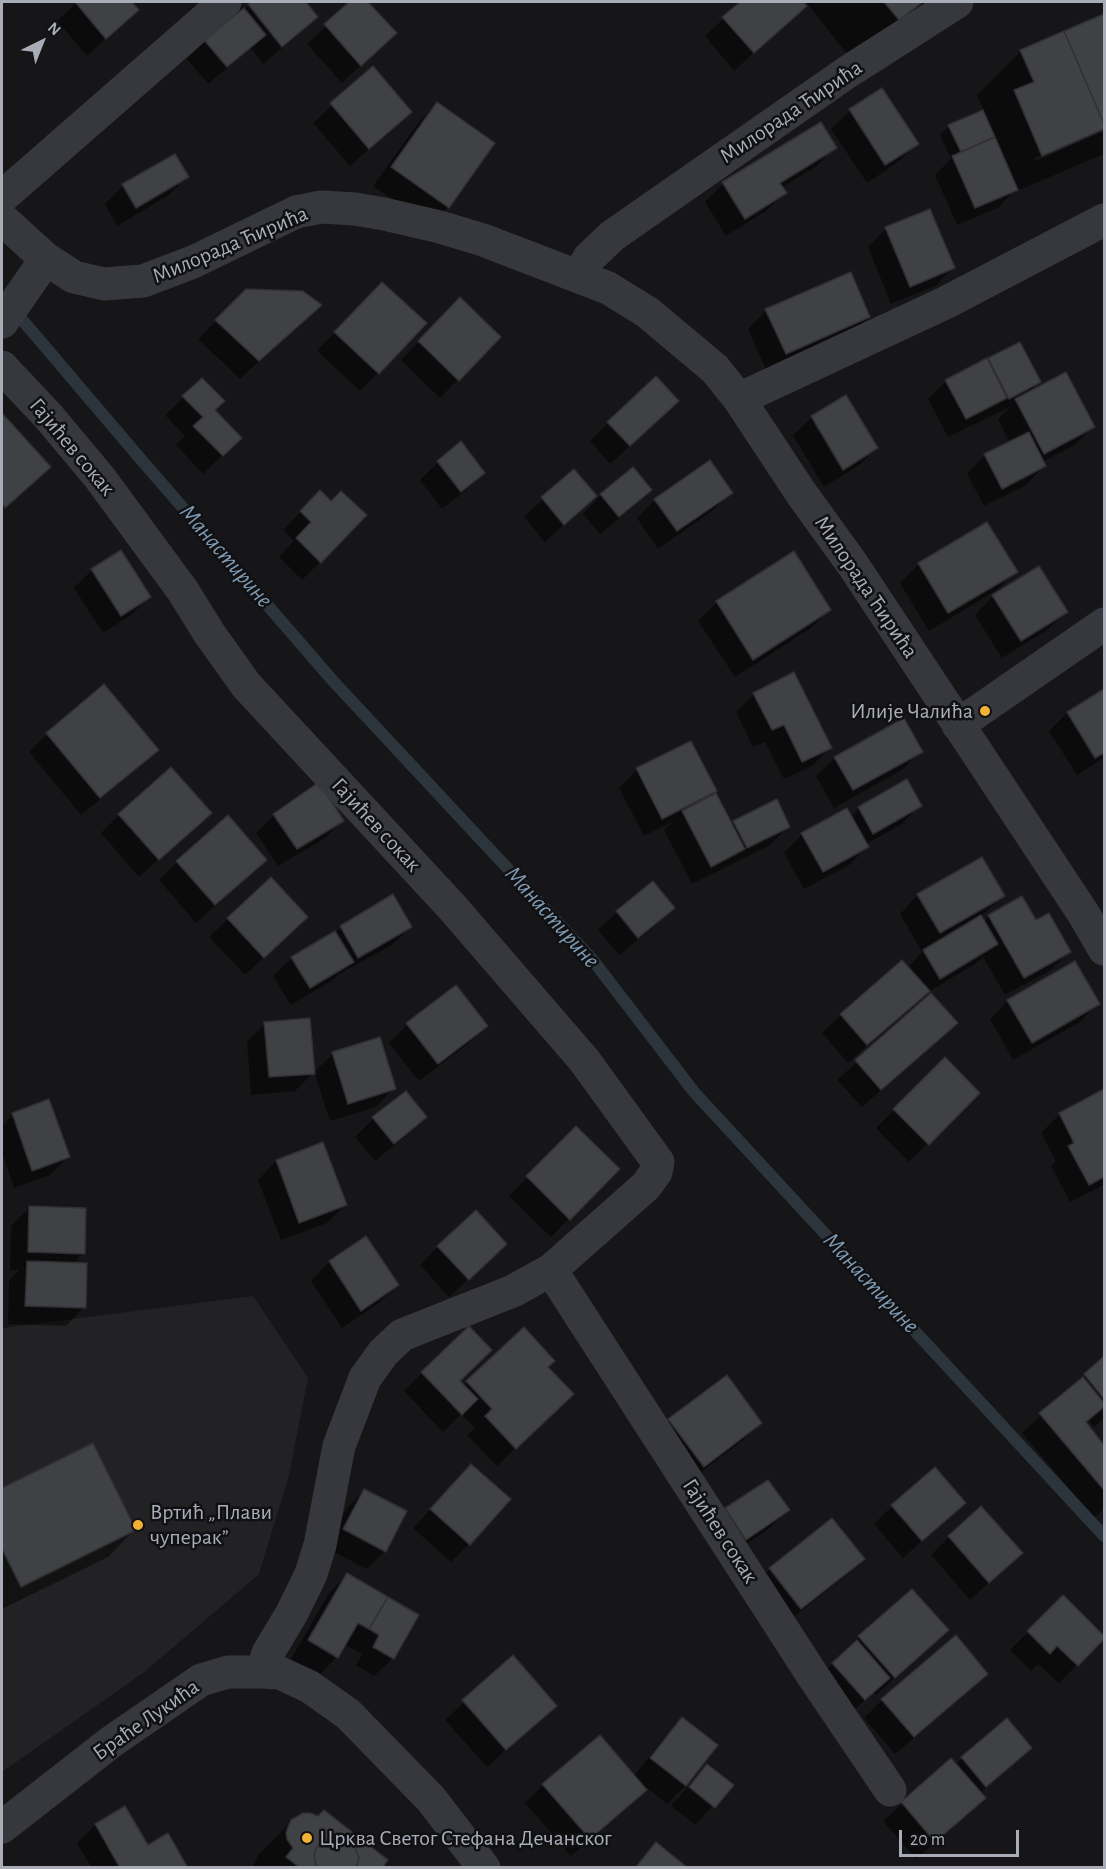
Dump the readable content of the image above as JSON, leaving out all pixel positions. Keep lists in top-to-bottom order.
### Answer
{
  "streets": {
    "street": ["Милорада Ћирића", "Гајићев сокак", "Браће Лукића"]
  },
  "crossings": [
    ["Гајићев сокак", "Браће Лукића"]
  ],
  "water": ["Манастирине"],
  "places": ["Илије Чалића", "Вртић „Плави чуперак”", "Црква Светог Стефана Дечанског"],
  "scale_bar": "20 m",
  "north": "top right"
}
